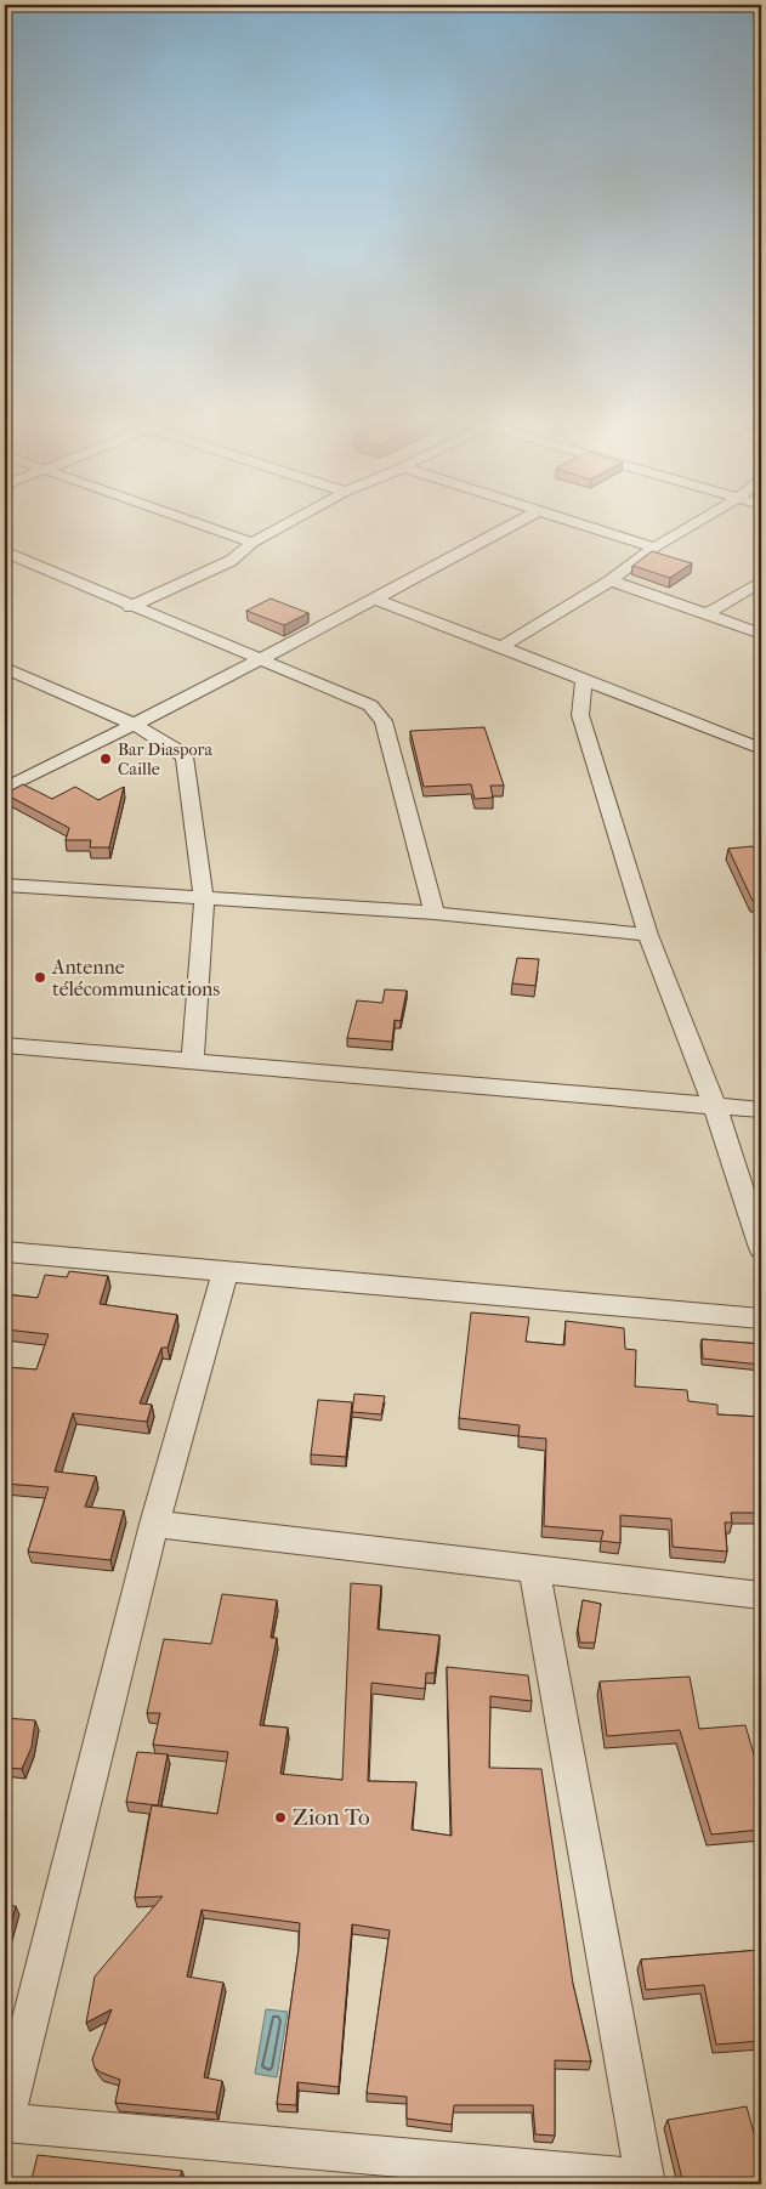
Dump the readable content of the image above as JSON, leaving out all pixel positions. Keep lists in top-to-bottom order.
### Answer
{
  "places": ["Bar Diaspora Caille", "Antenne télécommunications", "Zion To"]
}
